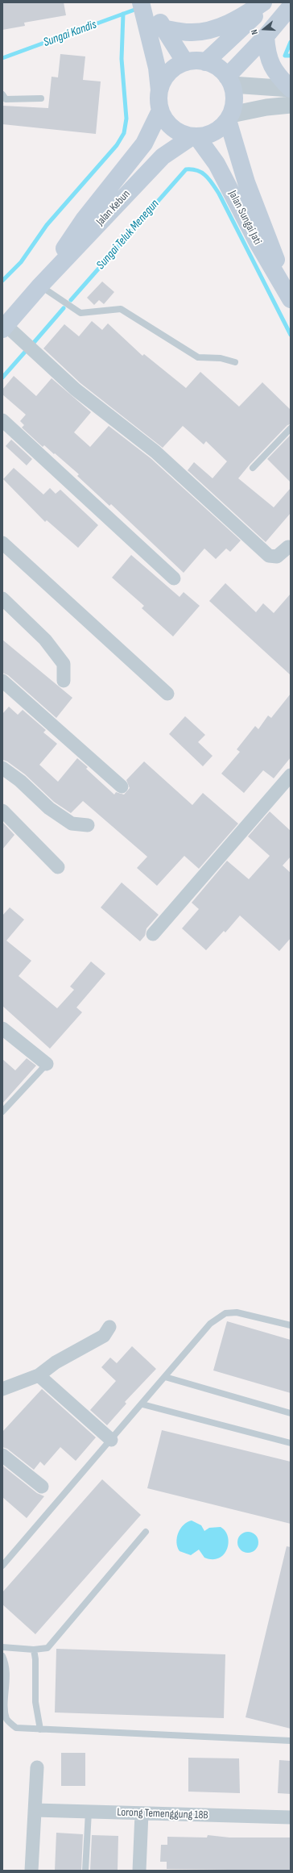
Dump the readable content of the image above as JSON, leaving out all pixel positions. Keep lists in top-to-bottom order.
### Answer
{
  "streets": {
    "main road": ["Jalan Kebun", "Jalan Sungai Jati"],
    "street": ["Lorong Temenggung 18B"]
  },
  "crossings": [
    ["Jalan Kebun", "Jalan Sungai Jati"]
  ],
  "water": ["Sungai Kandis", "Sungai Teluk Menegun"],
  "north": "left"
}
